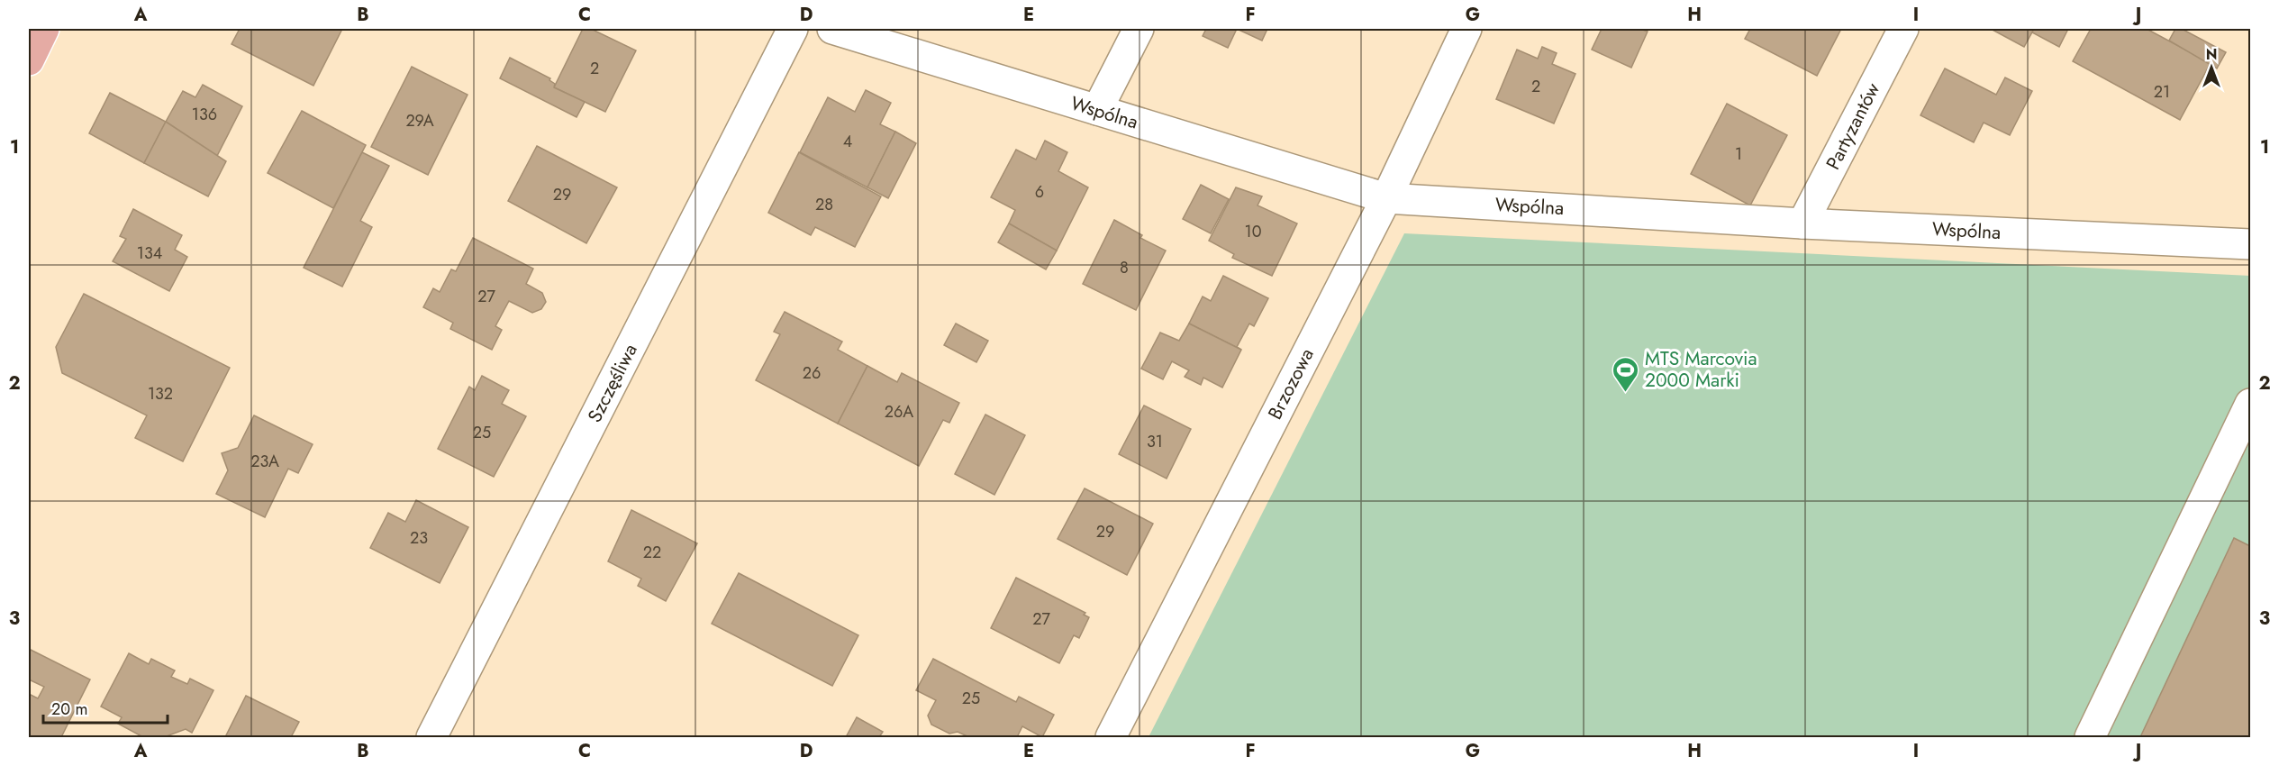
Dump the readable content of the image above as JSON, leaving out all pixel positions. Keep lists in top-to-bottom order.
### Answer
{
  "streets": {
    "street": [
      "Wspólna",
      "Partyzantów",
      "Szczęśliwa",
      "Brzozowa"
    ]
  },
  "crossings": [
    ["Wspólna", "Partyzantów"],
    ["Wspólna", "Brzozowa"]
  ],
  "places": {
    "sports": ["MTS Marcovia 2000 Marki"]
  },
  "house_numbers": [
    "2",
    "2",
    "21",
    "136",
    "29A",
    "4",
    "1",
    "6",
    "29",
    "28",
    "10",
    "134",
    "8",
    "27",
    "26",
    "132",
    "26A",
    "25",
    "31",
    "23A",
    "29",
    "23",
    "22",
    "27",
    "25"
  ],
  "scale_bar": "20 m",
  "north": "top",
  "grid": {
    "columns": [
      "A",
      "B",
      "C",
      "D",
      "E",
      "F",
      "G",
      "H",
      "I",
      "J"
    ],
    "rows": ["1", "2", "3"]
  }
}
